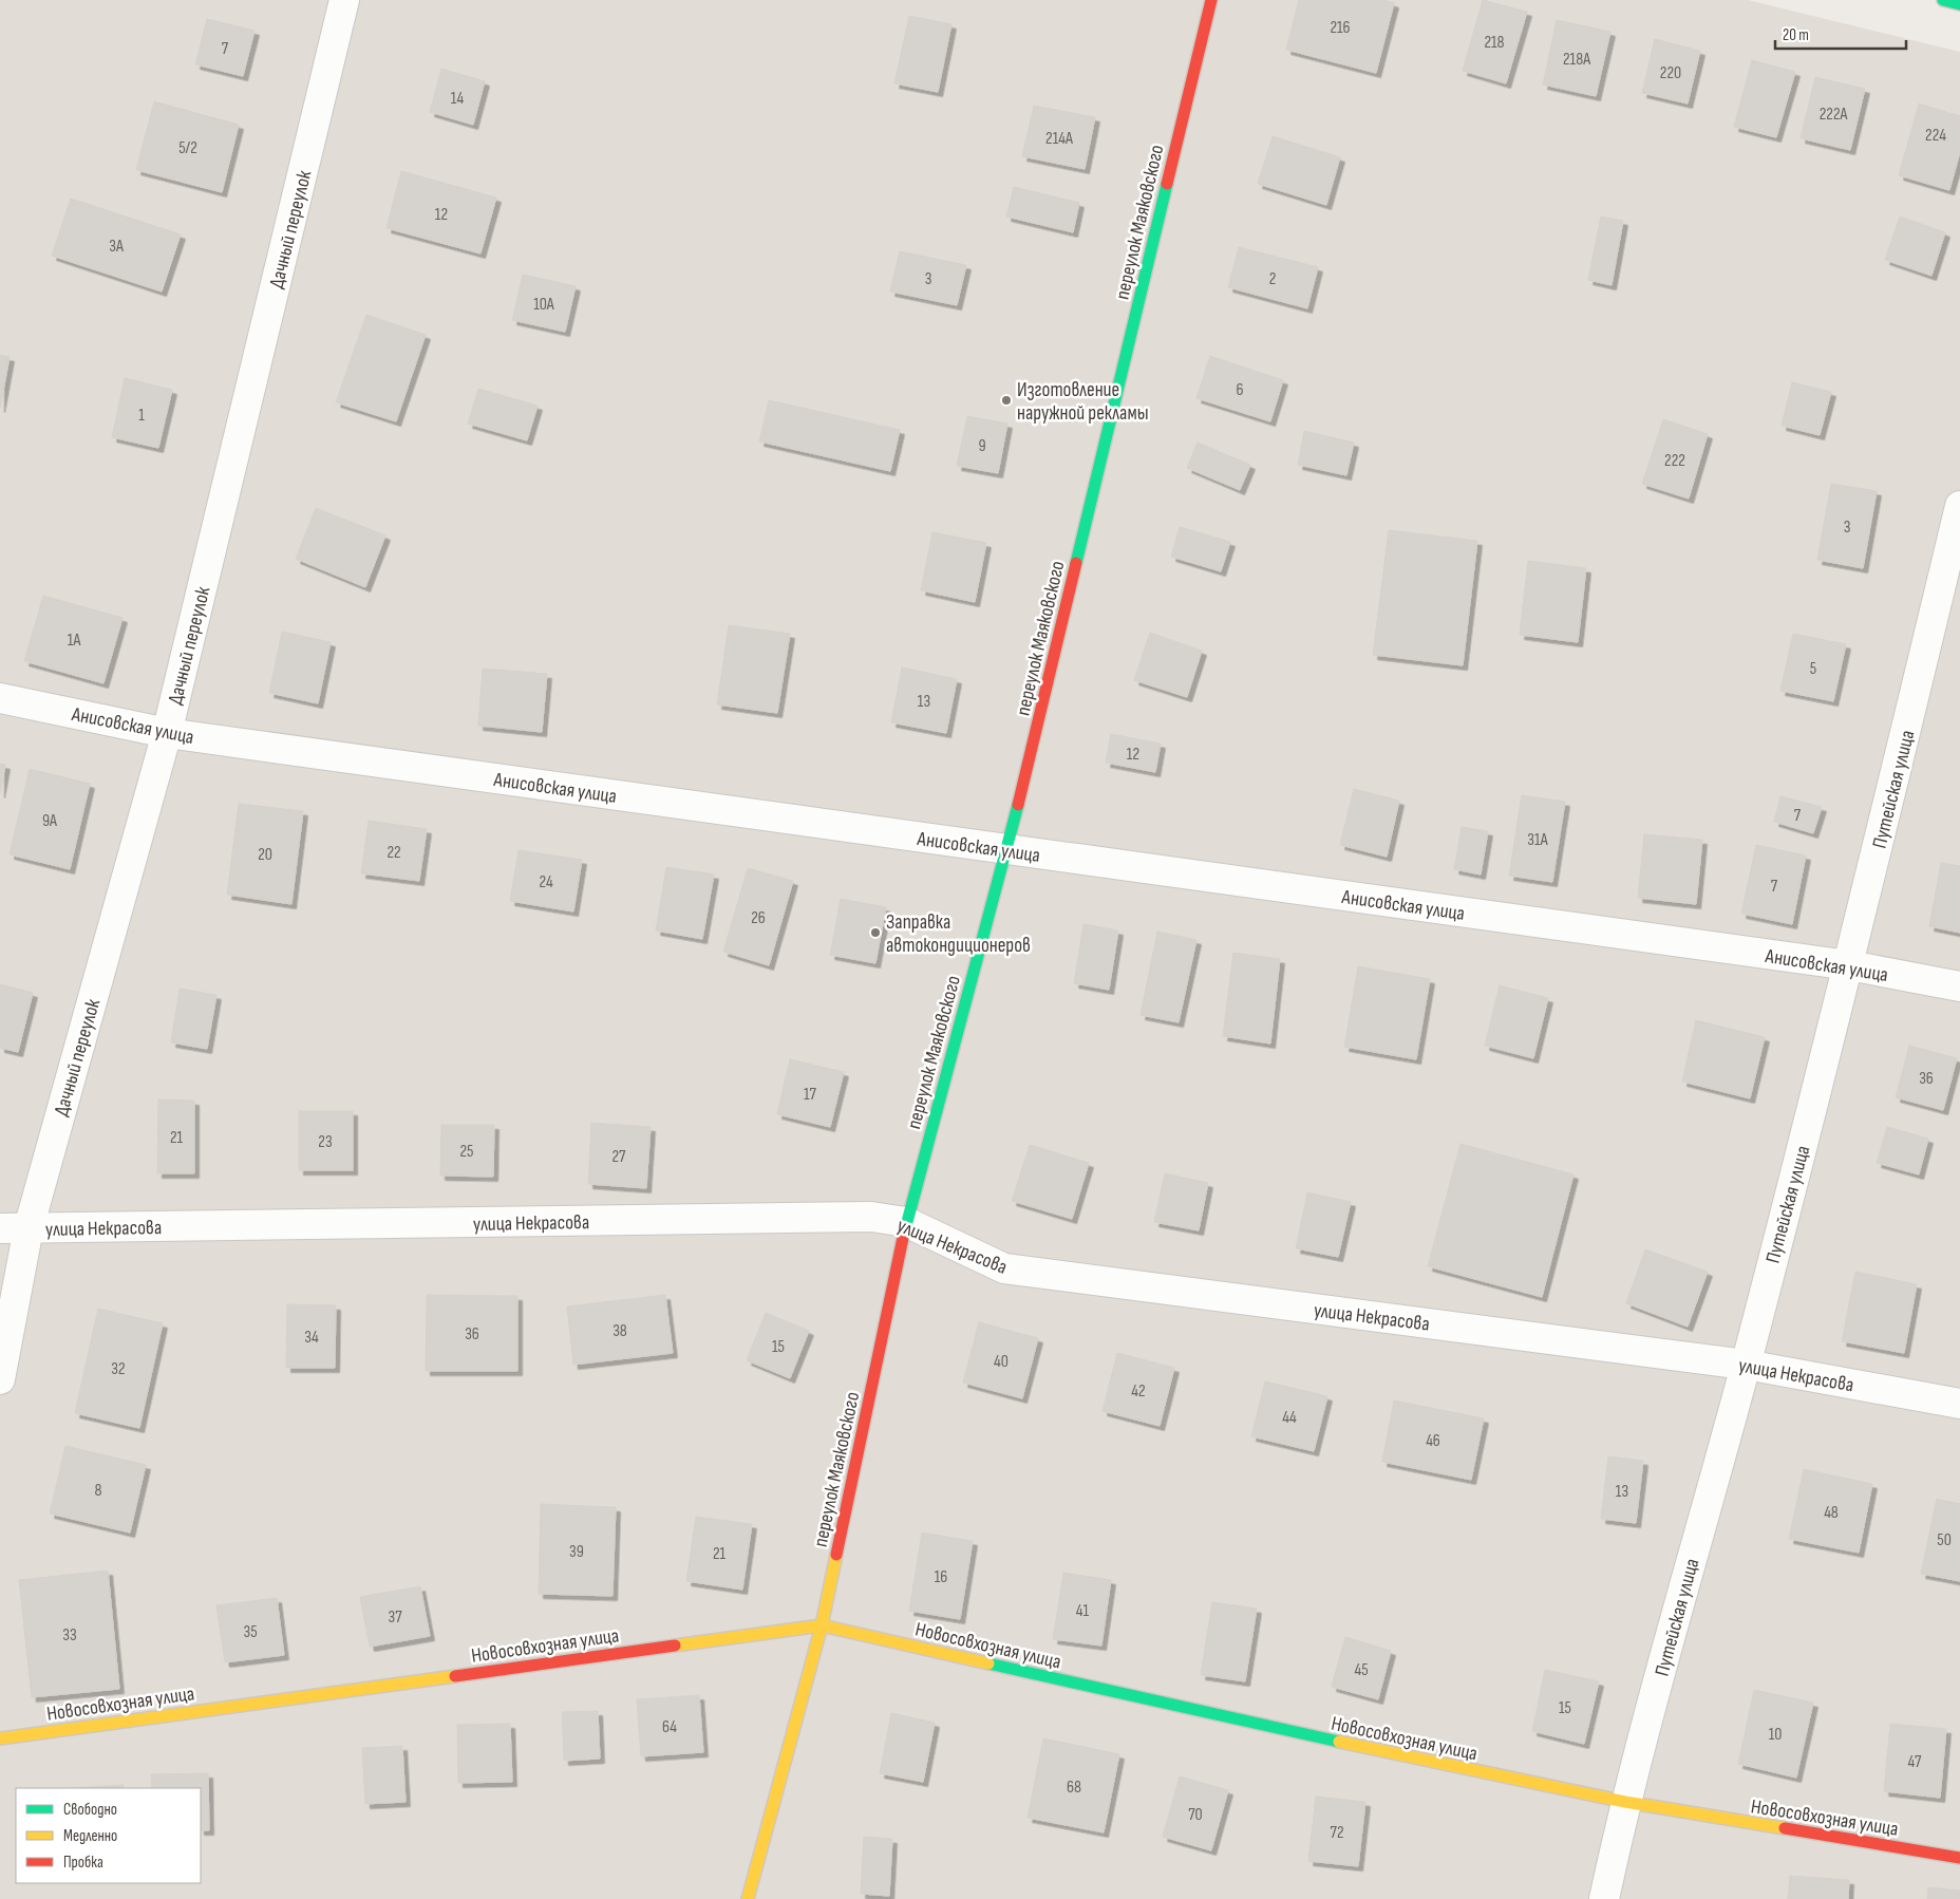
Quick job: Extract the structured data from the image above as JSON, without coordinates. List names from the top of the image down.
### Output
{
  "streets": {
    "street": [
      "переулок Маяковского",
      "Дачный переулок",
      "Анисовская улица",
      "Путейская улица",
      "улица Некрасова",
      "Новосовхозная улица"
    ]
  },
  "crossings": [
    ["переулок Маяковского", "Анисовская улица"],
    ["переулок Маяковского", "улица Некрасова"],
    ["переулок Маяковского", "Новосовхозная улица"],
    ["Дачный переулок", "Анисовская улица"],
    ["Дачный переулок", "улица Некрасова"],
    ["Анисовская улица", "Путейская улица"],
    ["Путейская улица", "улица Некрасова"],
    ["Путейская улица", "Новосовхозная улица"]
  ],
  "places": ["Изготовление наружной рекламы", "Заправка автокондиционеров"],
  "house_numbers": [
    "216",
    "218",
    "7",
    "218А",
    "220",
    "14",
    "222А",
    "224",
    "214А",
    "5/2",
    "12",
    "3А",
    "3",
    "2",
    "10А",
    "6",
    "1",
    "9",
    "222",
    "3",
    "1А",
    "5",
    "13",
    "12",
    "7",
    "9А",
    "31А",
    "22",
    "20",
    "24",
    "7",
    "26",
    "36",
    "17",
    "21",
    "23",
    "25",
    "27",
    "38",
    "36",
    "34",
    "15",
    "40",
    "32",
    "42",
    "44",
    "46",
    "8",
    "13",
    "48",
    "50",
    "39",
    "21",
    "16",
    "41",
    "37",
    "35",
    "33",
    "45",
    "15",
    "64",
    "10",
    "47",
    "68",
    "70",
    "72"
  ],
  "legend": ["Свободно", "Медленно", "Пробка"],
  "scale_bar": "20 m"
}
